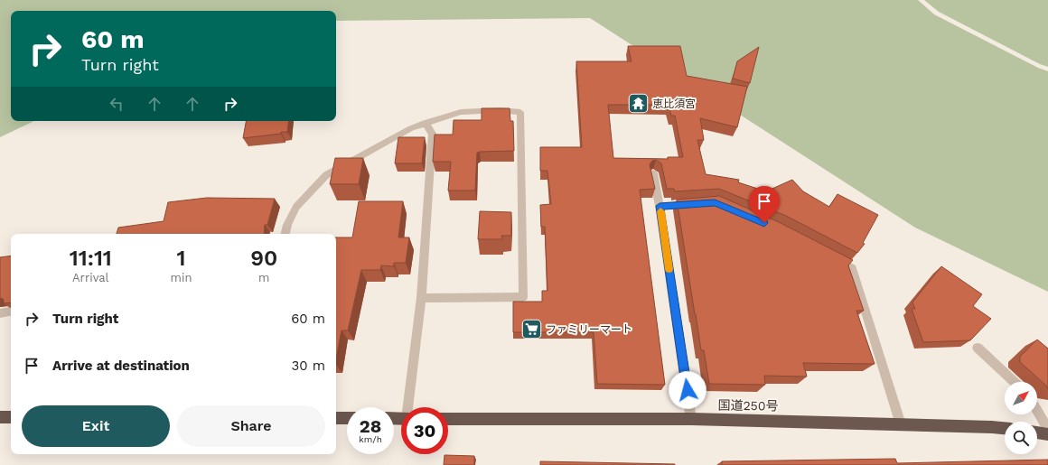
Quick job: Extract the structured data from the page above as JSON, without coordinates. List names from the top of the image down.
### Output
{
  "streets": {
    "highway": ["国道250号"]
  },
  "places": {
    "temple": ["恵比須宮"],
    "supermarket": ["ファミリーマート"]
  },
  "north": "top right",
  "page": {
    "turn": ["60 m", "Turn right"],
    "eta": [
      "11:11",
      "Arrival",
      "1",
      "min",
      "90",
      "m"
    ],
    "list": [
      {
        "name": "Turn right",
        "value": "60 m"
      },
      {
        "name": "Arrive at destination",
        "value": "30 m"
      }
    ],
    "buttons": ["Exit", "Share"],
    "speed": "28 km/h",
    "limit": "30"
  }
}
